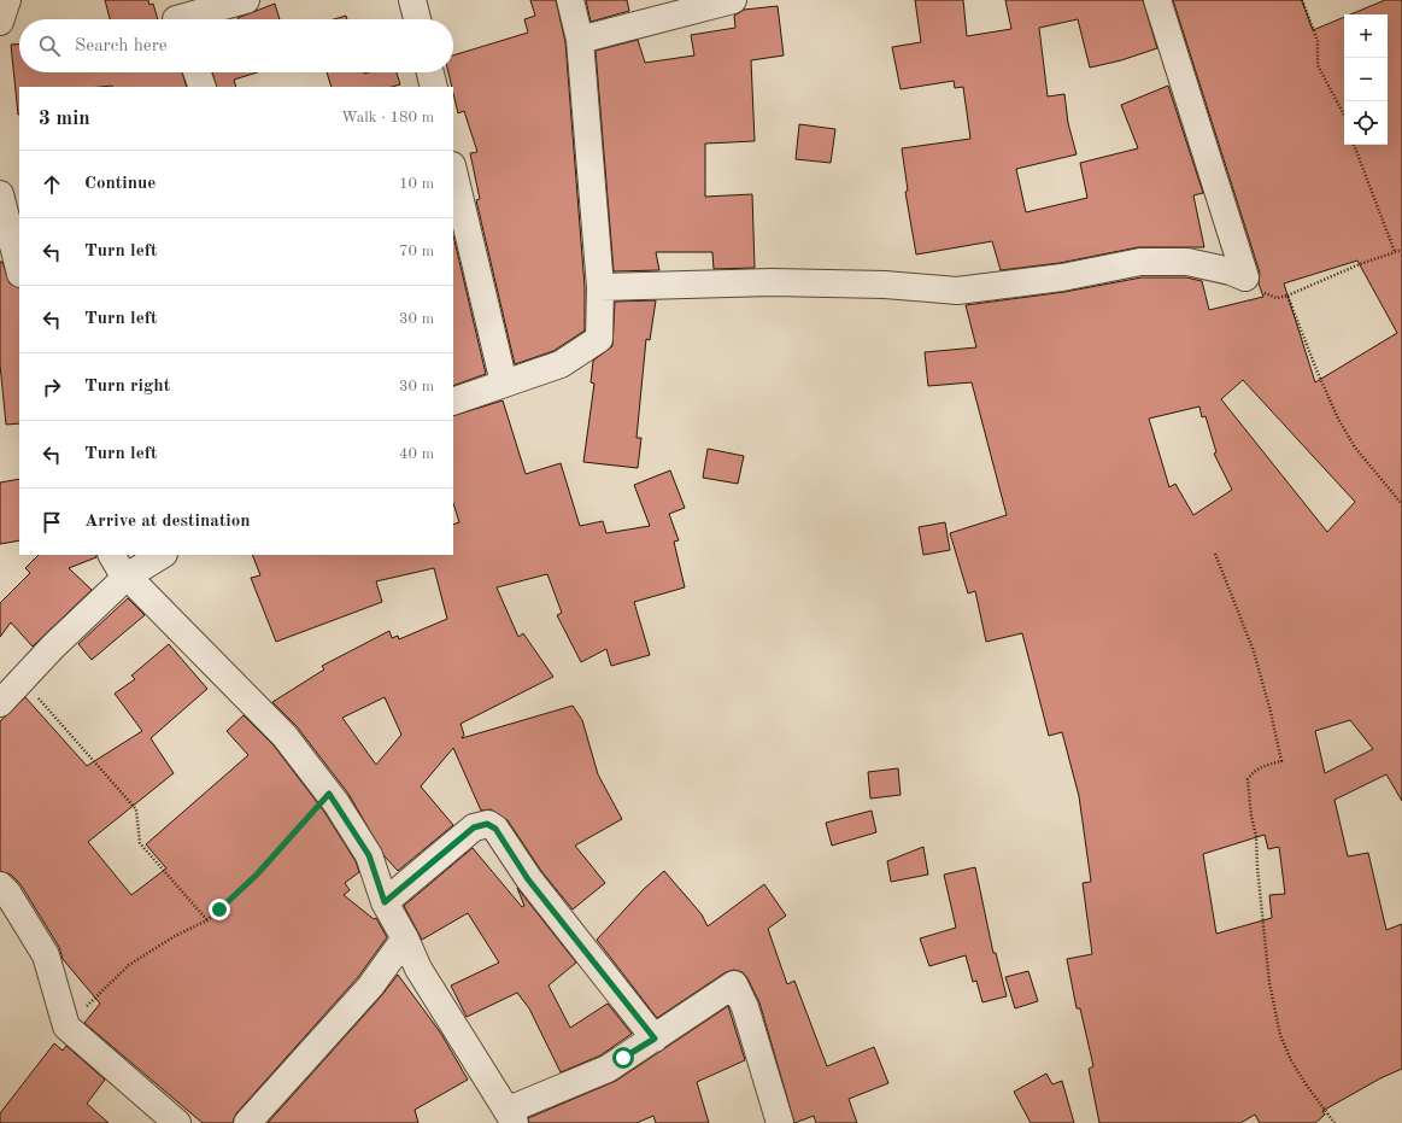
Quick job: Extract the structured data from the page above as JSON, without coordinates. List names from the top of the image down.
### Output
{
  "page": {
    "map_buttons": ["+", "−"],
    "search": "Search here",
    "heading": ["3 min", "Walk · 180 m"],
    "list": [
      ["Continue", "10 m"],
      ["Turn left", "70 m"],
      ["Turn left", "30 m"],
      ["Turn right", "30 m"],
      ["Turn left", "40 m"],
      "Arrive at destination"
    ]
  }
}
